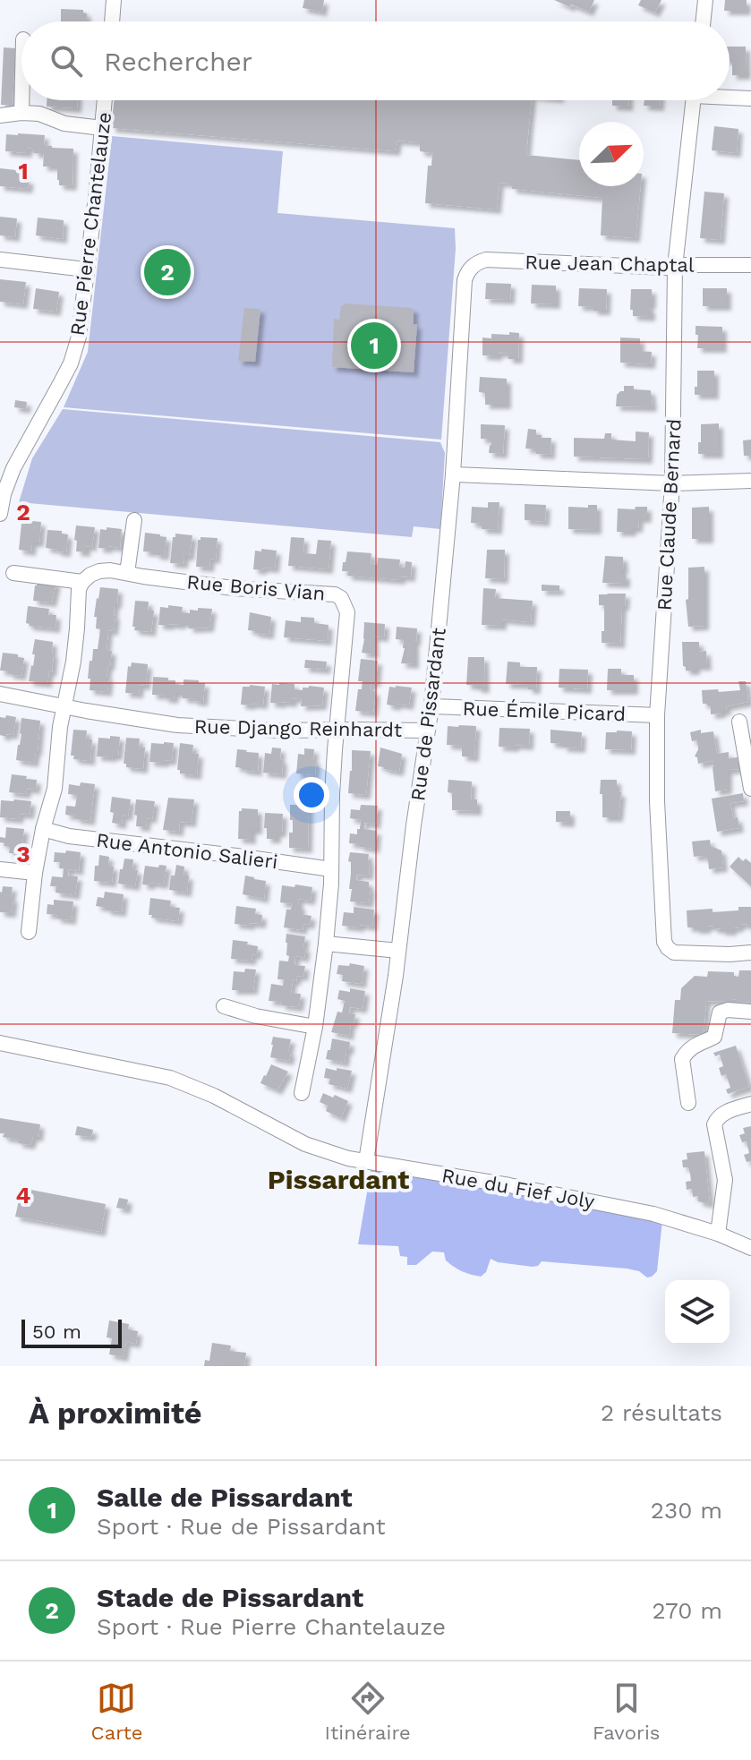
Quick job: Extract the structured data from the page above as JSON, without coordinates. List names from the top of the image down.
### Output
{
  "streets": {
    "street": [
      "Rue Pierre Chantelauze",
      "Rue Jean Chaptal",
      "Rue Claude Bernard",
      "Rue Boris Vian",
      "Rue Émile Picard",
      "Rue de Pissardant",
      "Rue Django Reinhardt",
      "Rue Antonio Salieri",
      "Rue du Fief Joly"
    ]
  },
  "crossings": [
    ["Rue Jean Chaptal", "Rue Claude Bernard"],
    ["Rue Jean Chaptal", "Rue de Pissardant"],
    ["Rue Claude Bernard", "Rue Émile Picard"],
    ["Rue Boris Vian", "Rue Django Reinhardt"],
    ["Rue Émile Picard", "Rue de Pissardant"],
    ["Rue de Pissardant", "Rue Django Reinhardt"],
    ["Rue de Pissardant", "Rue du Fief Joly"]
  ],
  "districts": ["Pissardant"],
  "scale_bar": "50 m",
  "north": "top right",
  "page": {
    "search": "Rechercher",
    "pins": ["2", "1"],
    "scale": "50 m",
    "heading": ["À proximité", "2 résultats"],
    "list": [
      {
        "mark": "1",
        "name": "Salle de Pissardant",
        "note": "Sport · Rue de Pissardant",
        "value": "230 m"
      },
      {
        "mark": "2",
        "name": "Stade de Pissardant",
        "note": "Sport · Rue Pierre Chantelauze",
        "value": "270 m"
      }
    ],
    "nav": ["Carte", "Itinéraire", "Favoris"]
  },
  "grid": {
    "rows": [
      "1",
      "2",
      "3",
      "4"
    ]
  }
}
